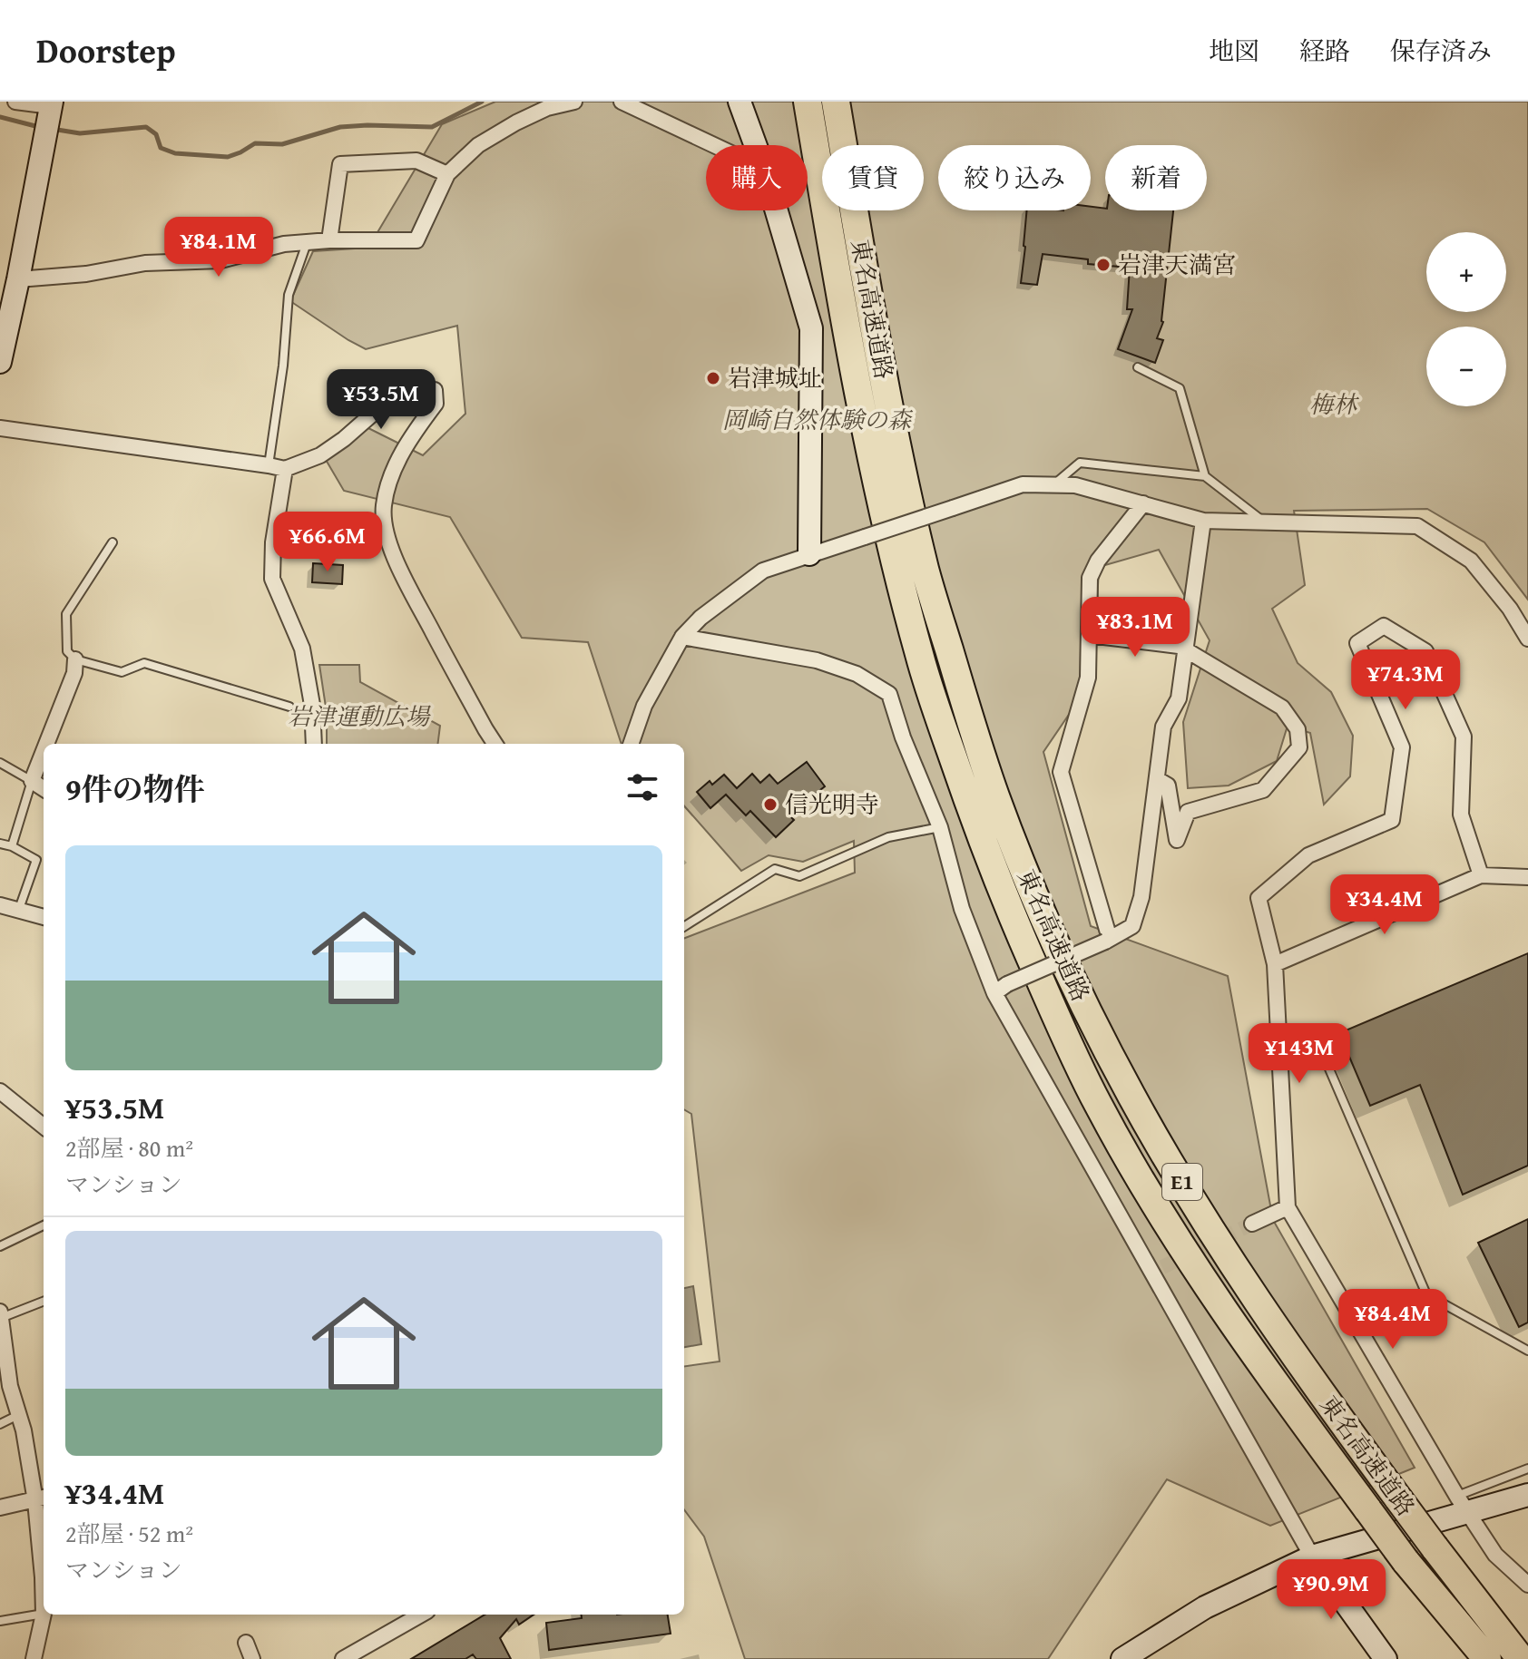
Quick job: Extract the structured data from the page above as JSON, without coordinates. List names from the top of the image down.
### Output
{
  "streets": {
    "highway": ["東名高速道路", "E1"]
  },
  "parks": ["梅林", "岡崎自然体験の森", "岩津運動広場"],
  "places": ["岩津天満宮", "岩津城址", "信光明寺"],
  "page": {
    "header": "Doorstep",
    "nav": ["地図", "経路", "保存済み"],
    "chip": [
      "購入",
      "賃貸",
      "絞り込み",
      "新着"
    ],
    "price": [
      "¥84.1M",
      "¥53.5M",
      "¥66.6M",
      "¥83.1M",
      "¥74.3M",
      "¥34.4M",
      "¥143M",
      "¥84.4M",
      "¥90.9M"
    ],
    "map_buttons": ["+", "−"],
    "heading": "9件の物件",
    "list": [
      {
        "name": "¥53.5M",
        "note": "2部屋 · 80 m² · マンション"
      },
      {
        "name": "¥34.4M",
        "note": "2部屋 · 52 m² · マンション"
      }
    ]
  }
}
